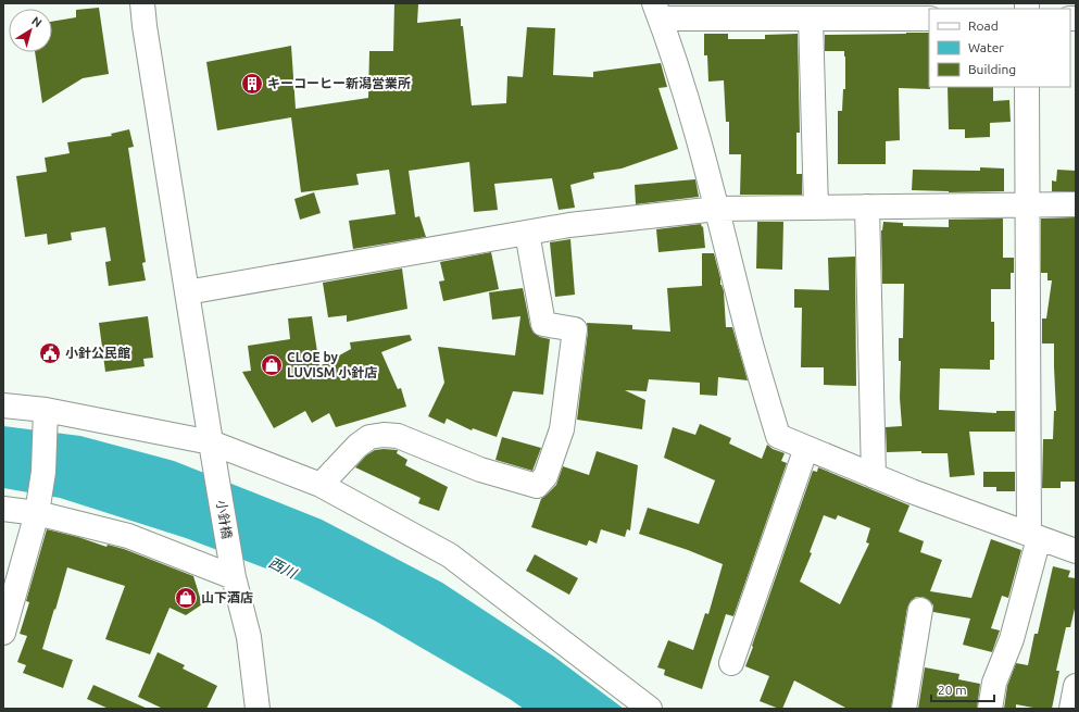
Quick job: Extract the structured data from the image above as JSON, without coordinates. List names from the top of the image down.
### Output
{
  "streets": {
    "street": ["小針橋"]
  },
  "water": ["西川"],
  "places": {
    "building": ["キーコーヒー新潟営業所"],
    "public building": ["小針公民館"],
    "shop": ["CLOE by LUVISM 小針店", "山下酒店"]
  },
  "legend": ["Road", "Water", "Building"],
  "scale_bar": "20 m",
  "north": "top right"
}
